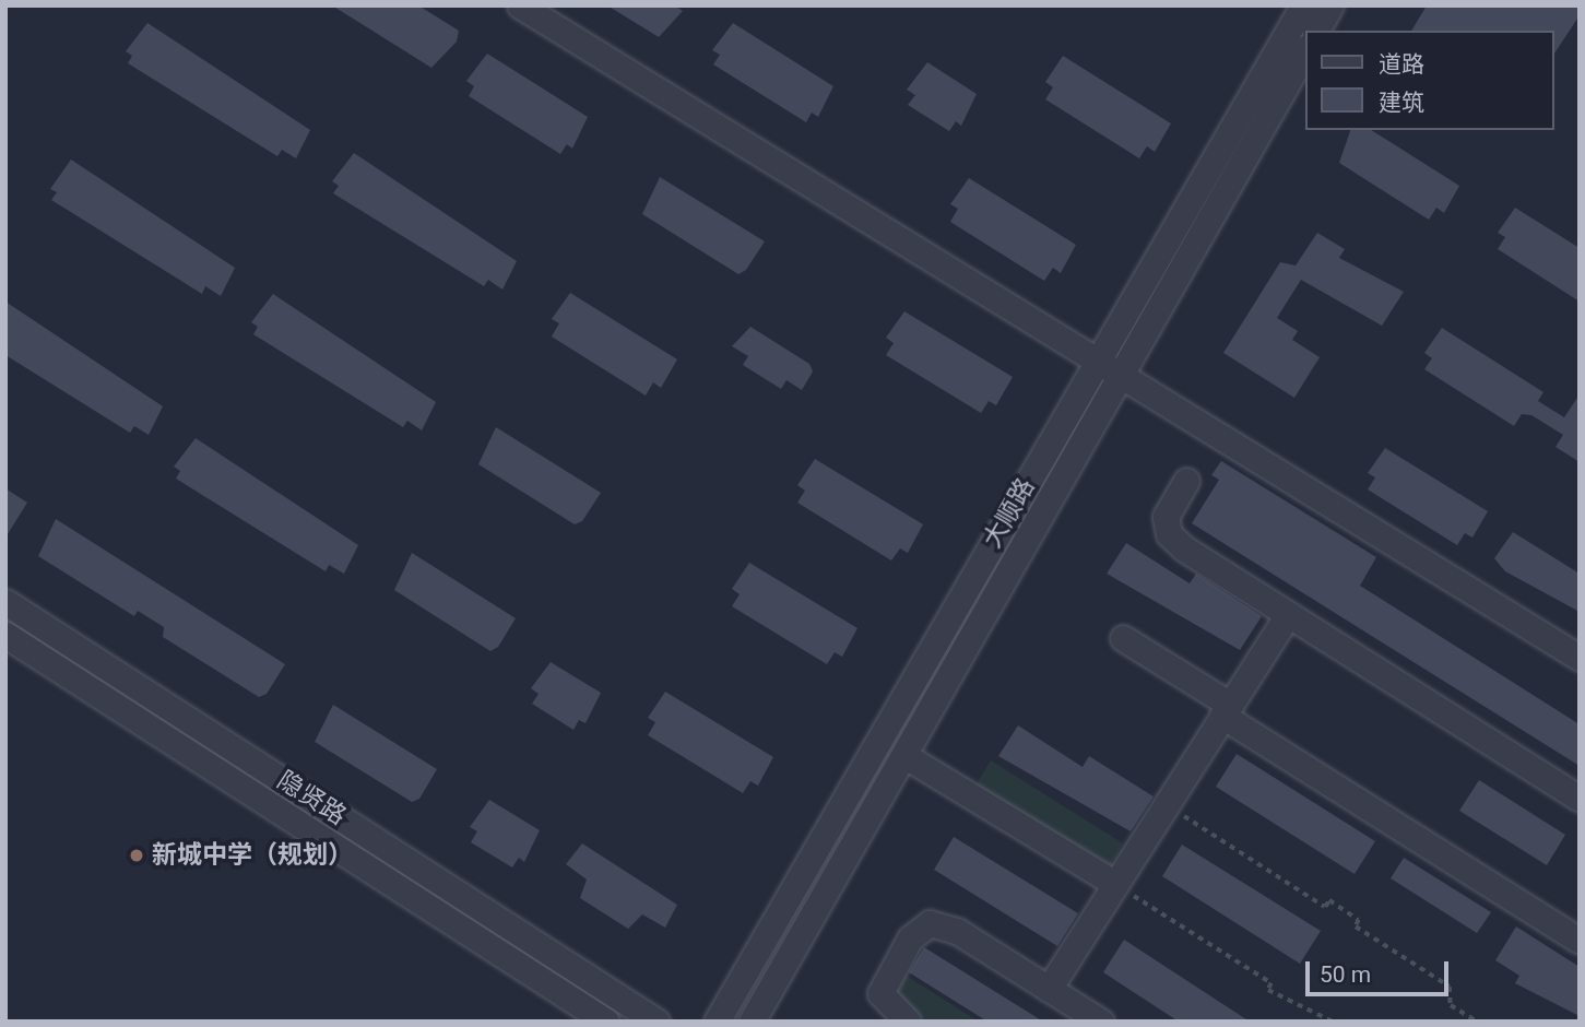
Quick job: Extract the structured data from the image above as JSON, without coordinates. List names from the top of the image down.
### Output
{
  "streets": {
    "street": ["大顺路", "隐贤路"]
  },
  "places": ["新城中学（规划）"],
  "legend": ["道路", "建筑"],
  "scale_bar": "50 m"
}
